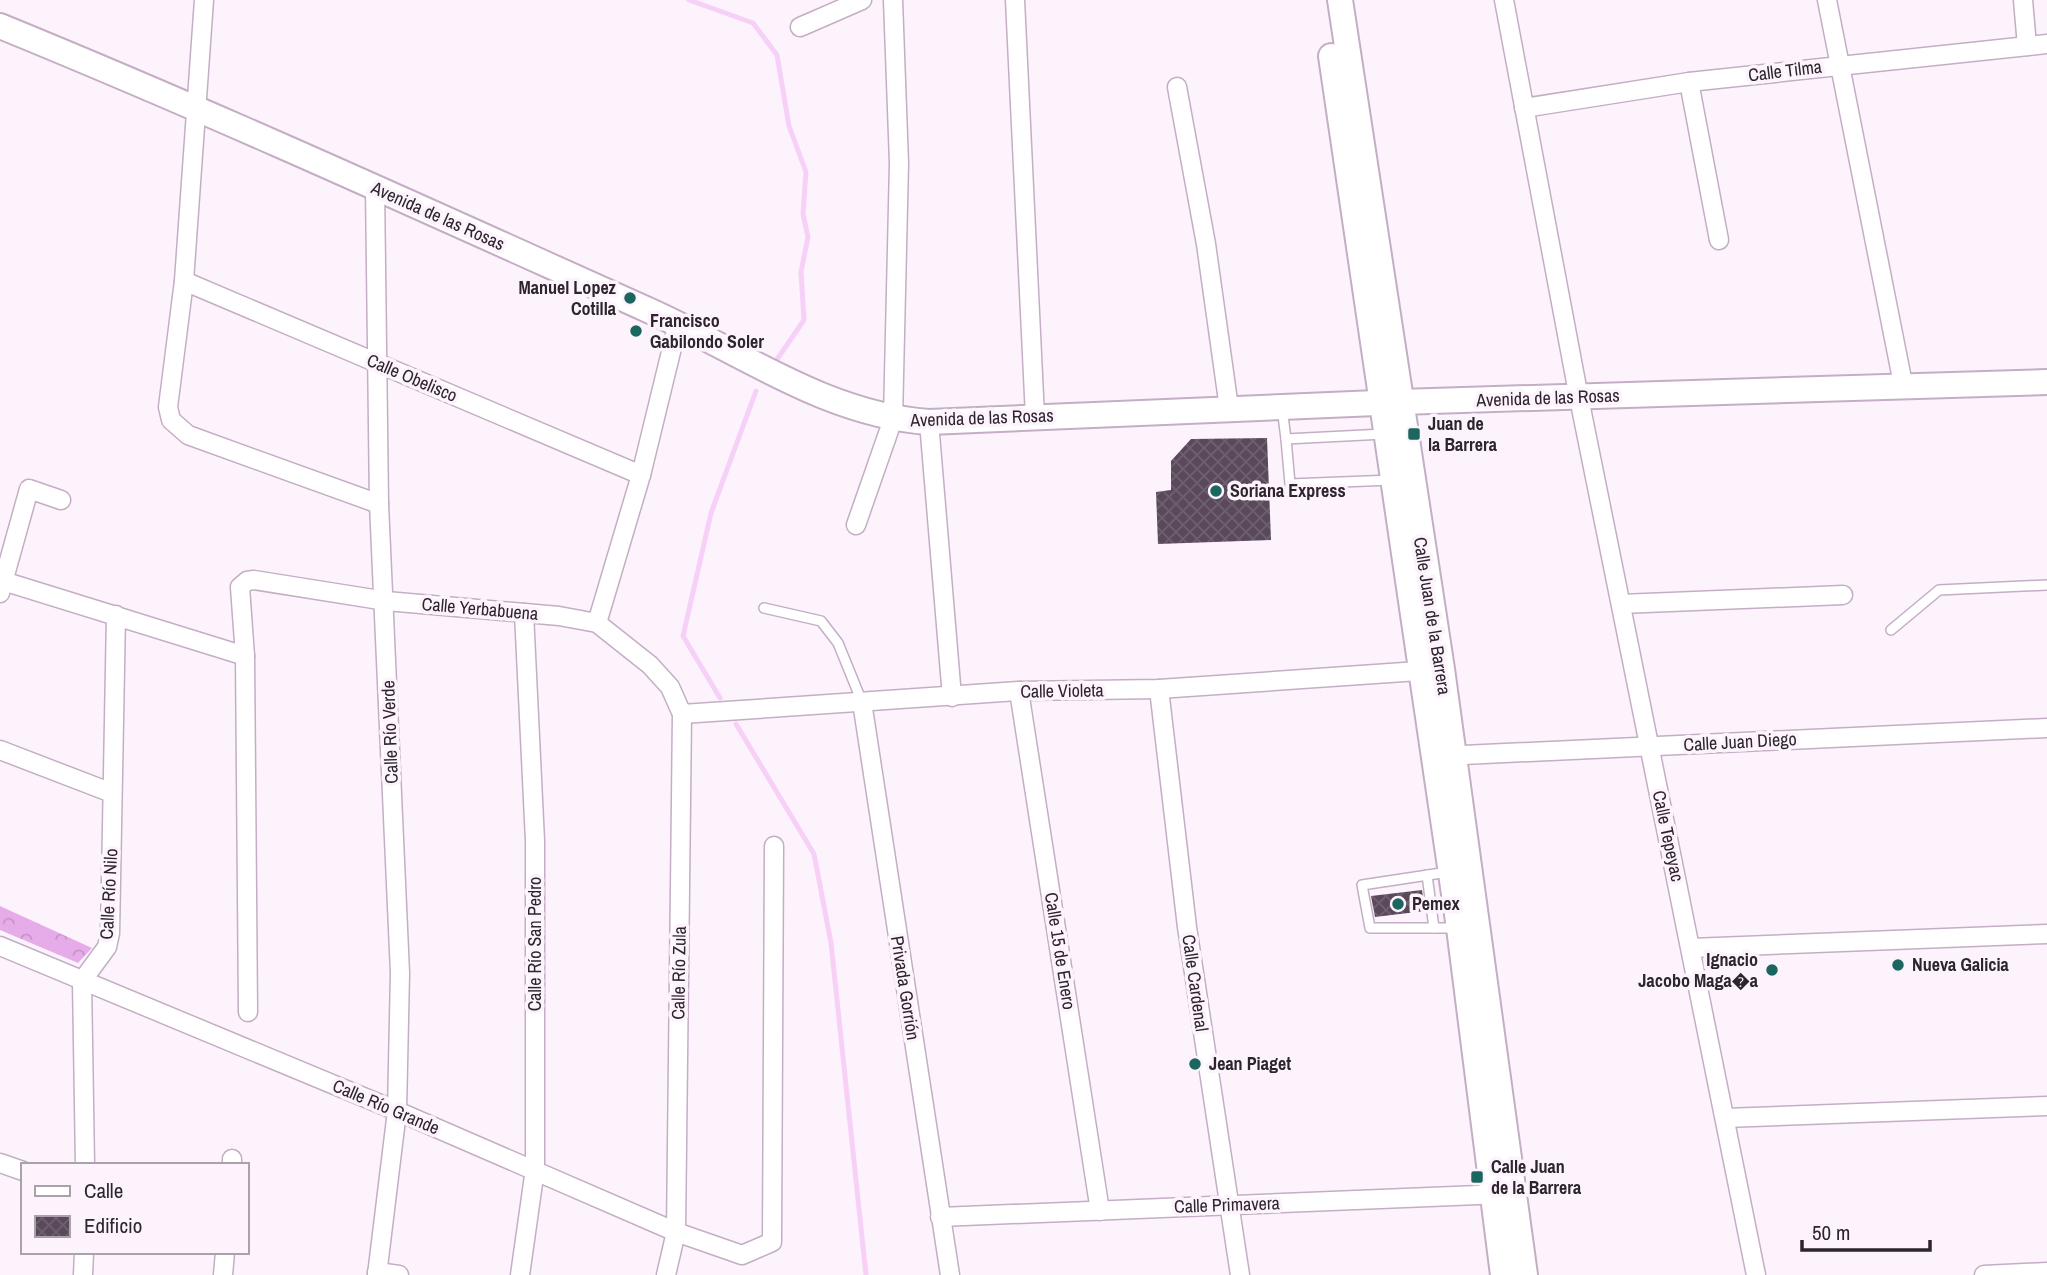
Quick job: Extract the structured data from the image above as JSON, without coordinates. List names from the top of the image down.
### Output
{
  "streets": {
    "street": [
      "Calle Tilma",
      "Avenida de las Rosas",
      "Calle Obelisco",
      "Calle Yerbabuena",
      "Calle Juan de la Barrera",
      "Calle Violeta",
      "Calle Río Verde",
      "Calle Juan Diego",
      "Calle Tepeyac",
      "Calle Río Nilo",
      "Calle Río San Pedro",
      "Calle 15 de Enero",
      "Calle Río Zula",
      "Calle Cardenal",
      "Privada Gorrión",
      "Calle Río Grande",
      "Calle Primavera"
    ]
  },
  "crossings": [
    ["Calle Tilma", "Calle Tepeyac"],
    ["Avenida de las Rosas", "Calle Juan de la Barrera"],
    ["Avenida de las Rosas", "Calle Río Verde"],
    ["Avenida de las Rosas", "Calle Tepeyac"],
    ["Calle Obelisco", "Calle Río Verde"],
    ["Calle Yerbabuena", "Calle Río Verde"],
    ["Calle Yerbabuena", "Calle Río San Pedro"],
    ["Calle Juan de la Barrera", "Calle Violeta"],
    ["Calle Juan de la Barrera", "Calle Juan Diego"],
    ["Calle Juan de la Barrera", "Calle Primavera"],
    ["Calle Violeta", "Calle 15 de Enero"],
    ["Calle Violeta", "Calle Río Zula"],
    ["Calle Violeta", "Calle Cardenal"],
    ["Calle Violeta", "Privada Gorrión"],
    ["Calle Río Verde", "Calle Río Grande"],
    ["Calle Juan Diego", "Calle Tepeyac"],
    ["Calle Río Nilo", "Calle Río Grande"],
    ["Calle Río San Pedro", "Calle Río Grande"],
    ["Calle 15 de Enero", "Calle Primavera"],
    ["Calle Río Zula", "Calle Río Grande"],
    ["Calle Cardenal", "Calle Primavera"],
    ["Privada Gorrión", "Calle Primavera"]
  ],
  "places": {
    "other": [
      "Manuel Lopez Cotilla",
      "Francisco Gabilondo Soler",
      "Soriana Express",
      "Pemex",
      "Nueva Galicia",
      "Ignacio Jacobo Maga�a",
      "Jean Piaget"
    ],
    "transit": ["Juan de la Barrera", "Calle Juan de la Barrera"]
  },
  "legend": ["Calle", "Edificio"],
  "scale_bar": "50 m"
}
